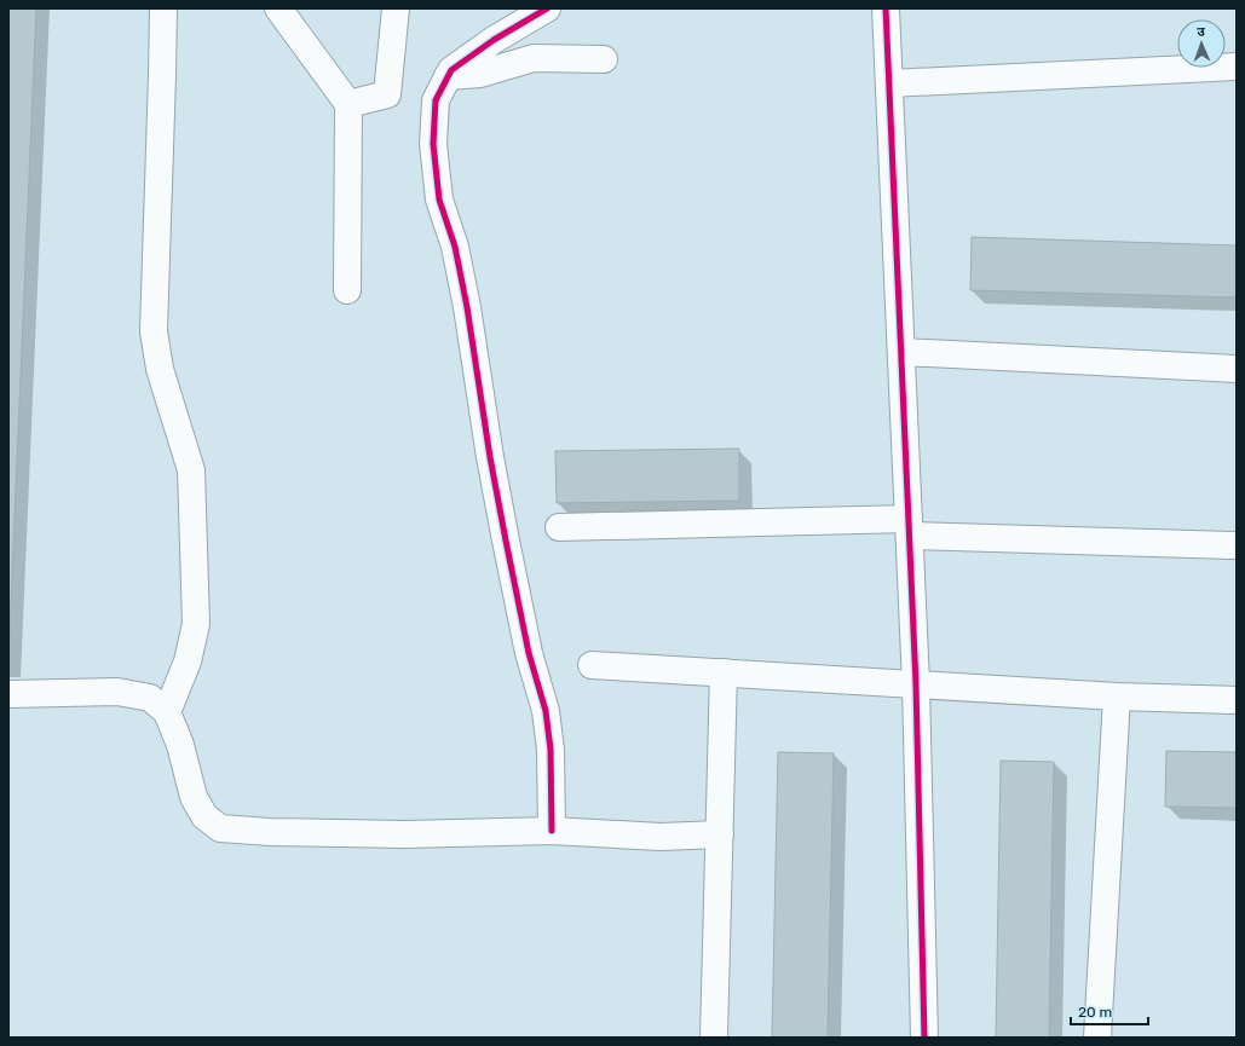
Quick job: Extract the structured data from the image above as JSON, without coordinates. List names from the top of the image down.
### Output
{
  "scale_bar": "20 m",
  "north": "top"
}
